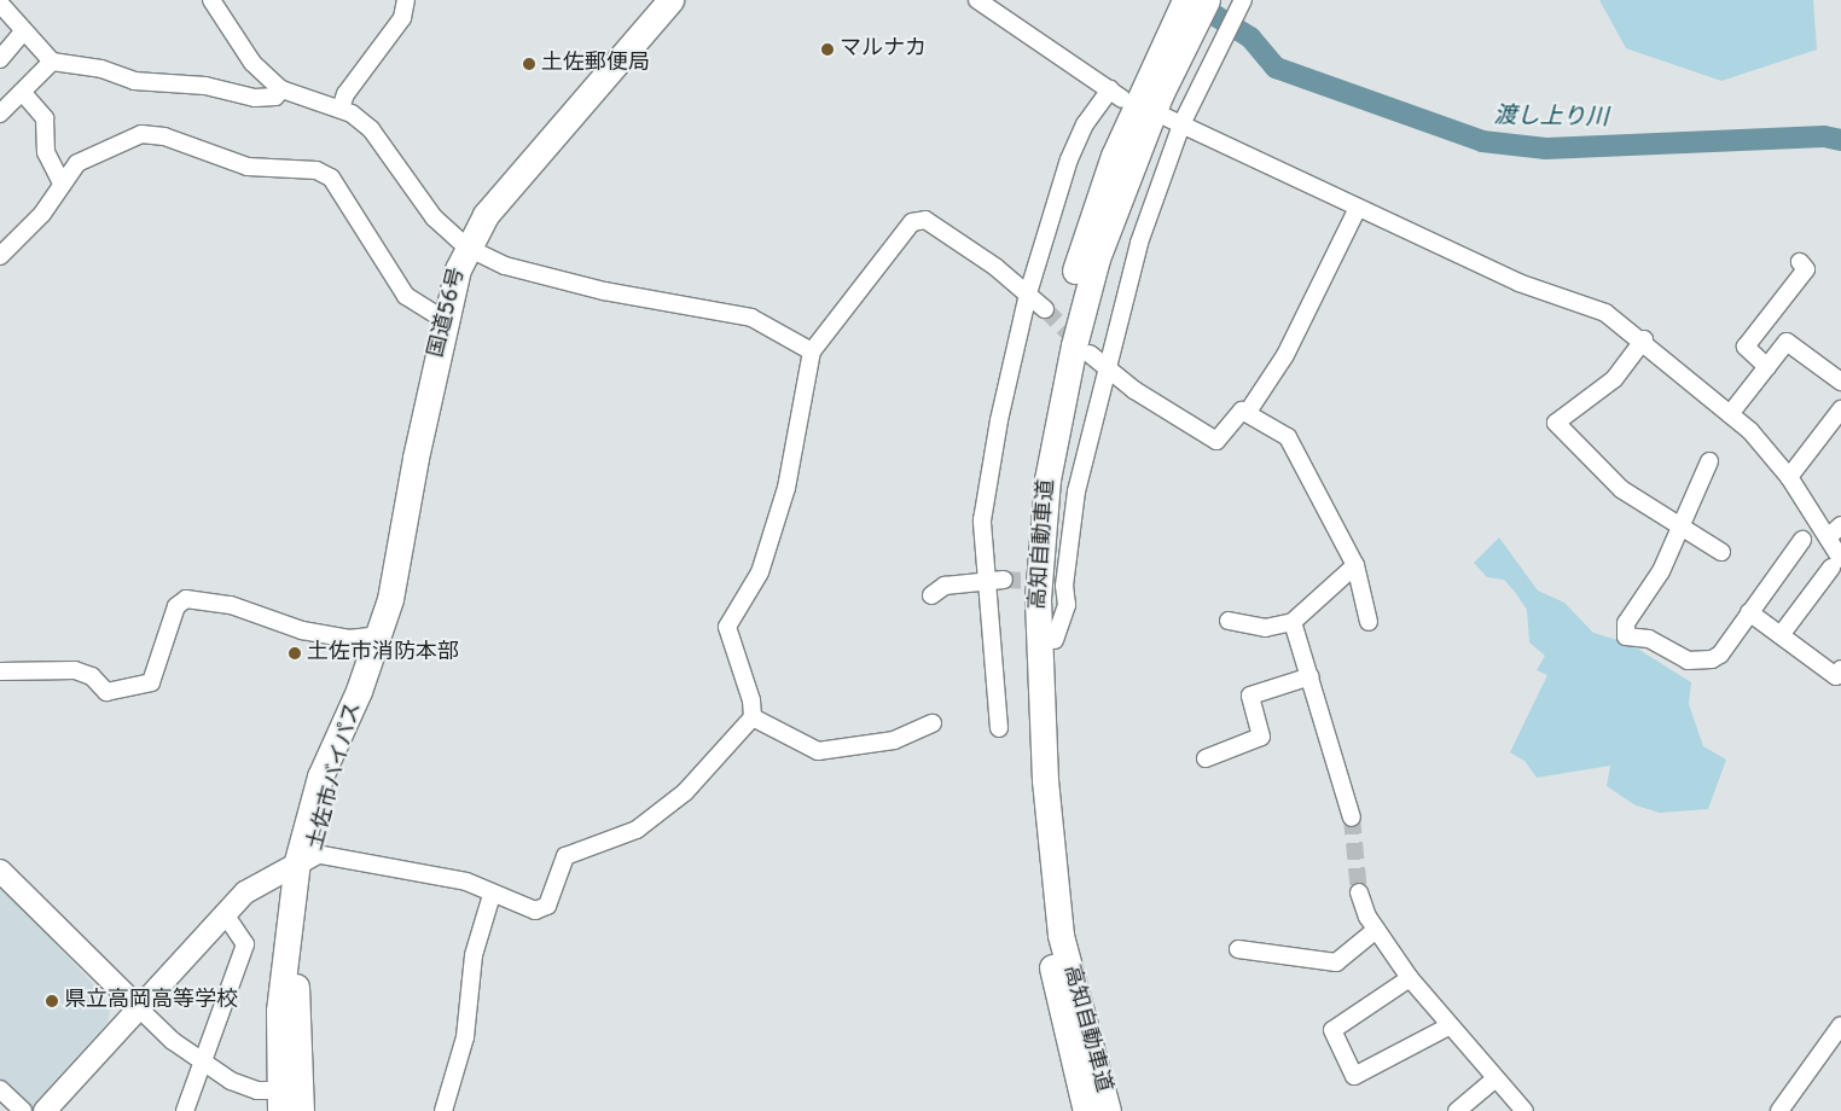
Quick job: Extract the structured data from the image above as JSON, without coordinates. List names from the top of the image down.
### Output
{
  "streets": {
    "highway": ["国道56号", "高知自動車道", "土佐市バイパス"]
  },
  "crossings": [
    ["国道56号", "土佐市バイパス"]
  ],
  "water": ["渡し上り川"],
  "places": [
    "マルナカ",
    "土佐郵便局",
    "土佐市消防本部",
    "県立高岡高等学校"
  ]
}
